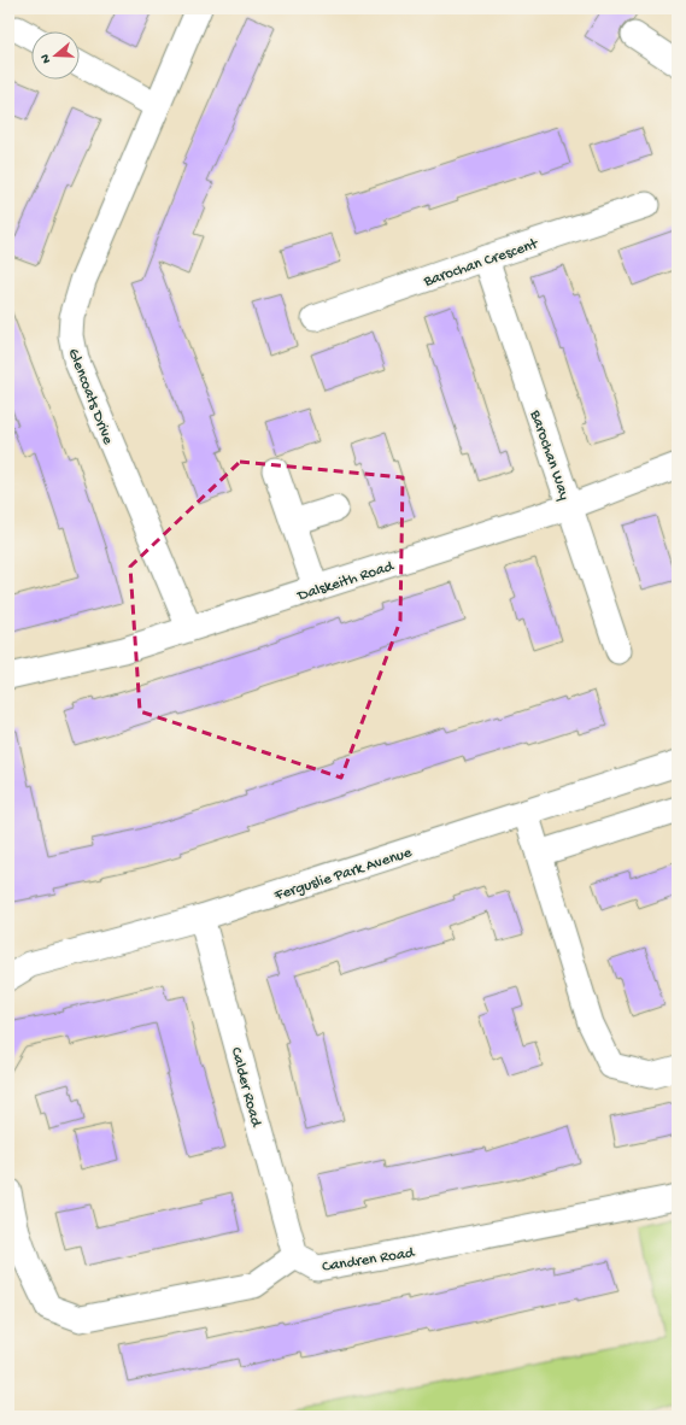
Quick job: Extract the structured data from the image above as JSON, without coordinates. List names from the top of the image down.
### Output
{
  "streets": {
    "street": [
      "Barochan Crescent",
      "Glencoats Drive",
      "Barochan Way",
      "Dalskeith Road",
      "Ferguslie Park Avenue",
      "Calder Road",
      "Candren Road"
    ]
  },
  "crossings": [
    ["Barochan Crescent", "Barochan Way"],
    ["Glencoats Drive", "Dalskeith Road"],
    ["Barochan Way", "Dalskeith Road"],
    ["Ferguslie Park Avenue", "Calder Road"],
    ["Calder Road", "Candren Road"]
  ],
  "north": "left"
}
